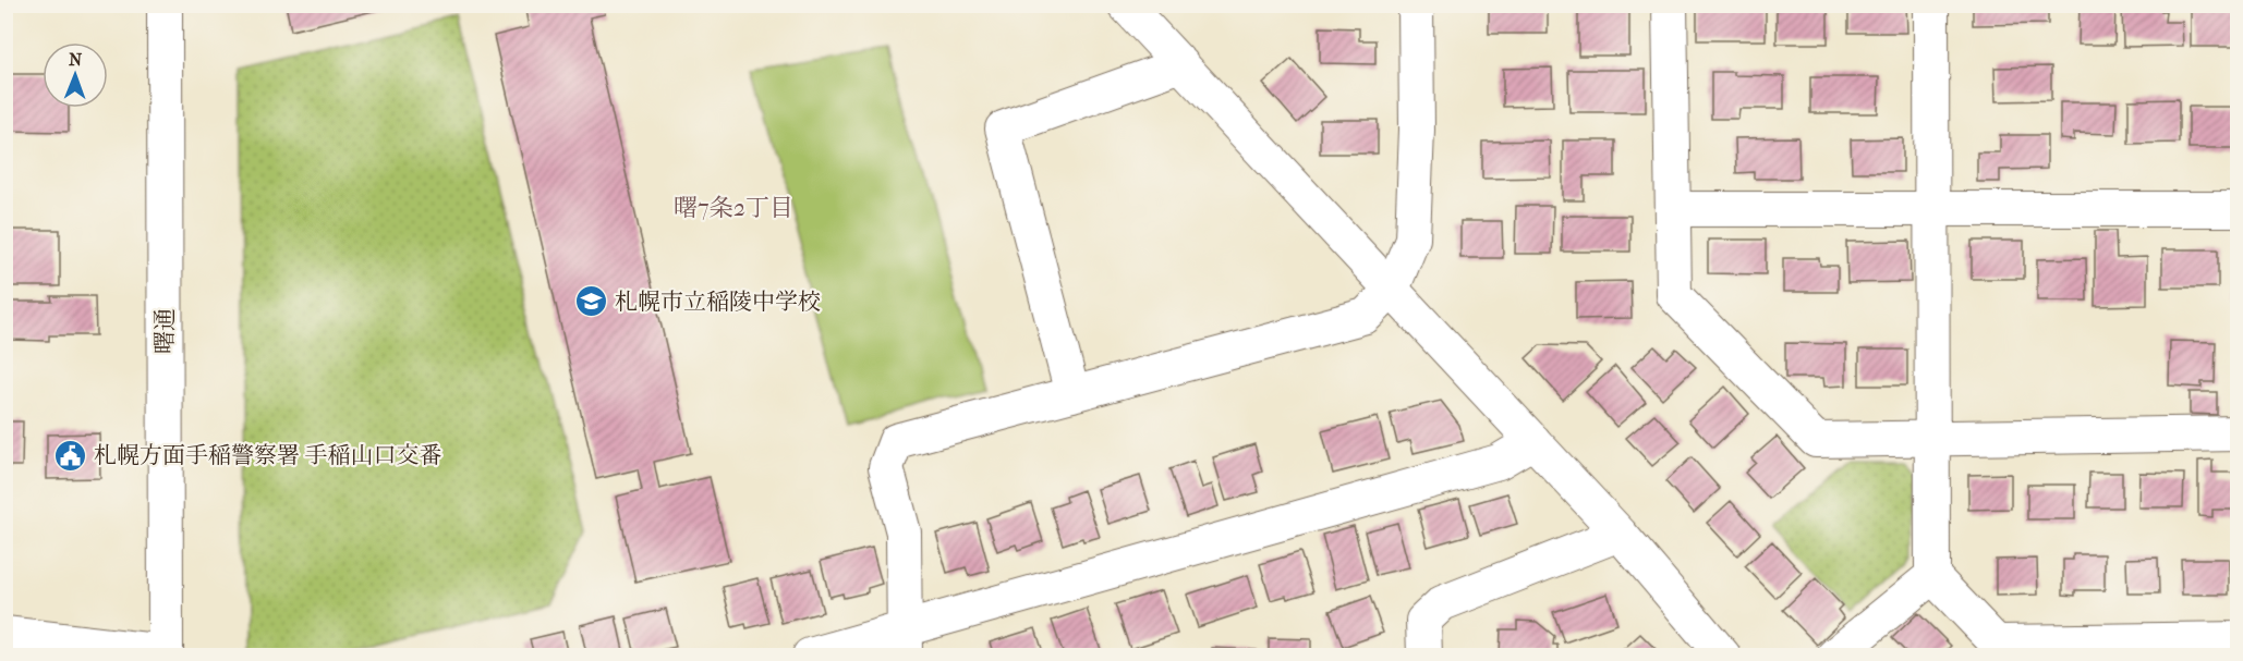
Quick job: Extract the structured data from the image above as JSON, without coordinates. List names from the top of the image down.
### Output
{
  "streets": {
    "street": ["曙通"]
  },
  "districts": ["曙7条2丁目"],
  "places": {
    "school or university": ["札幌市立稲陵中学校"],
    "public building": ["札幌方面手稲警察署 手稲山口交番"]
  },
  "north": "top"
}
